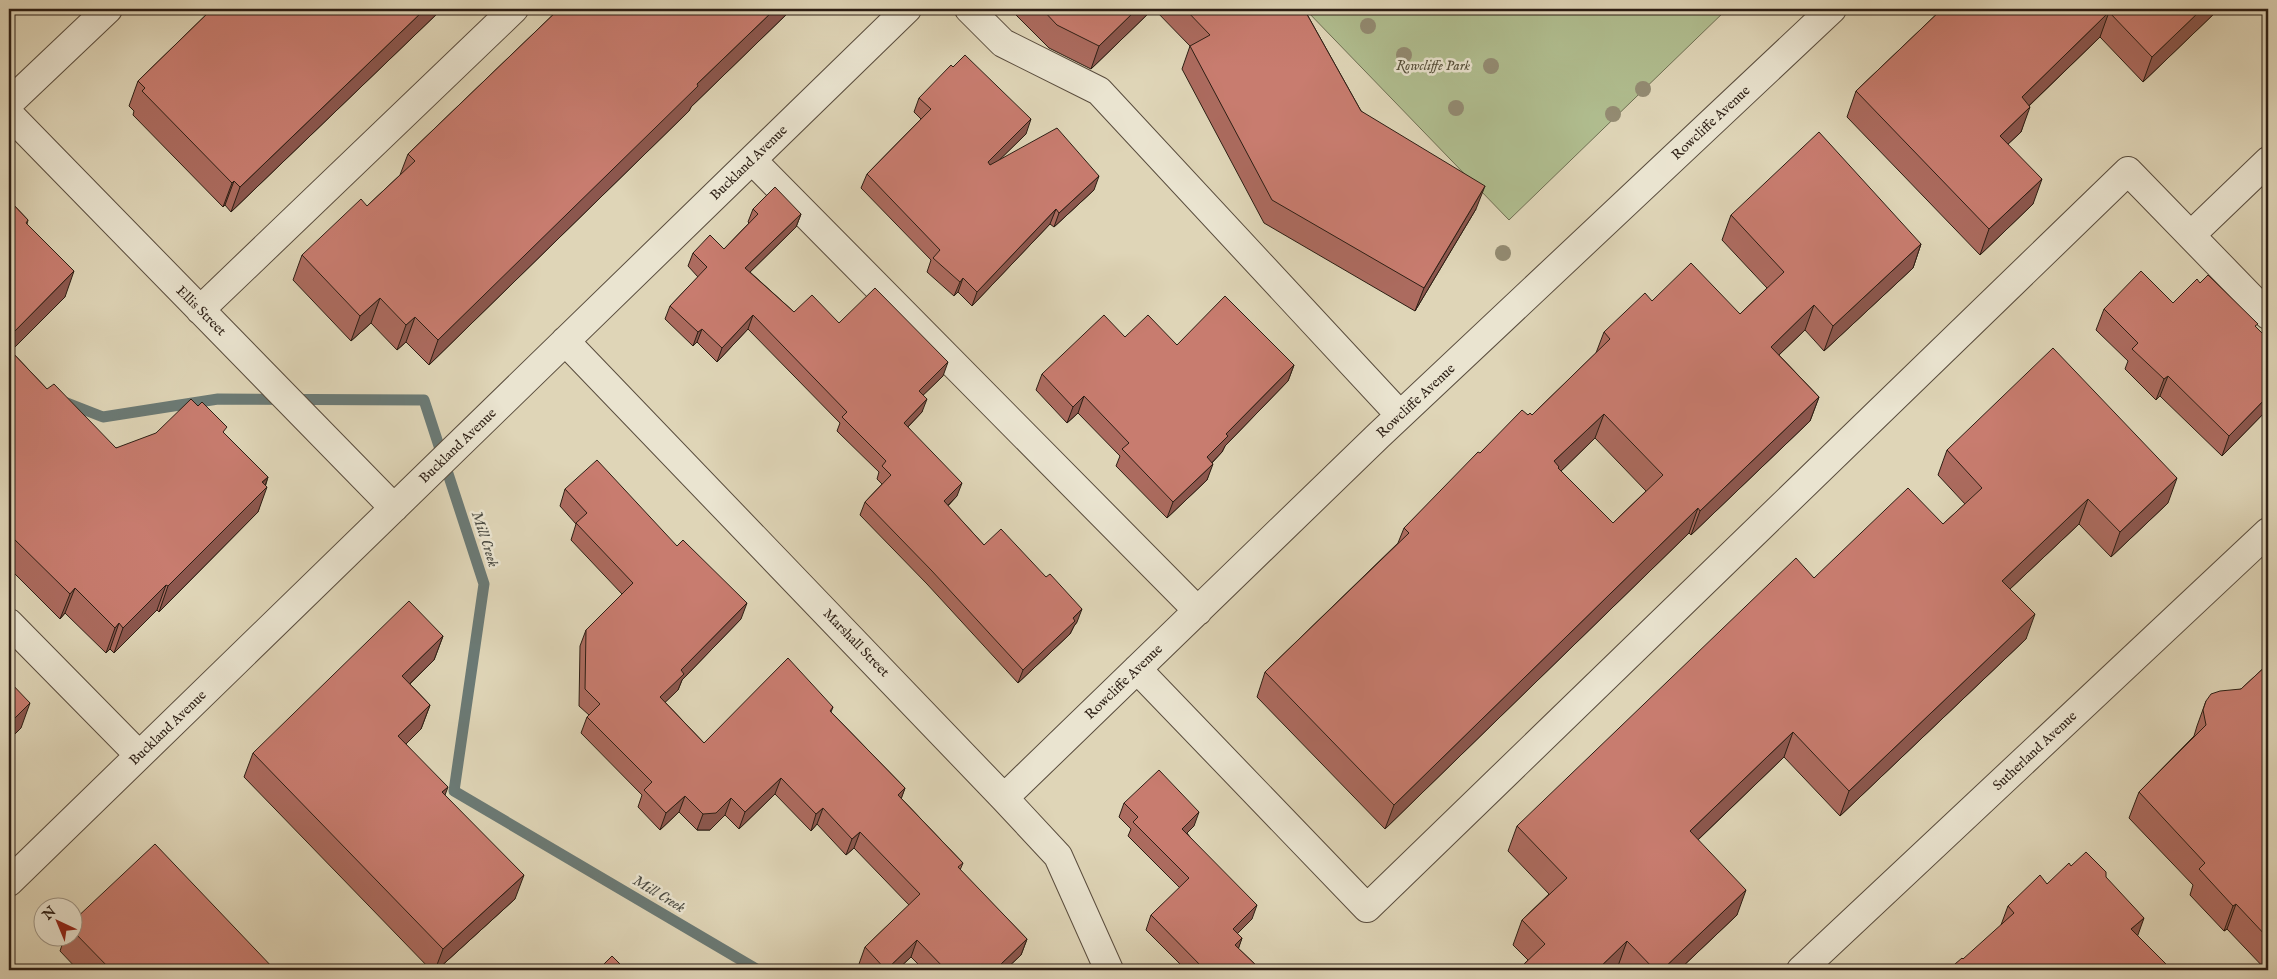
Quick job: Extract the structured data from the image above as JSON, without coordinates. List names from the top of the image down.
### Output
{
  "streets": {
    "street": [
      "Rowcliffe Avenue",
      "Buckland Avenue",
      "Ellis Street",
      "Marshall Street",
      "Sutherland Avenue"
    ]
  },
  "crossings": [
    ["Rowcliffe Avenue", "Marshall Street"],
    ["Buckland Avenue", "Ellis Street"],
    ["Buckland Avenue", "Marshall Street"]
  ],
  "water": ["Mill Creek"],
  "parks": ["Rowcliffe Park"],
  "north": "top left"
}
